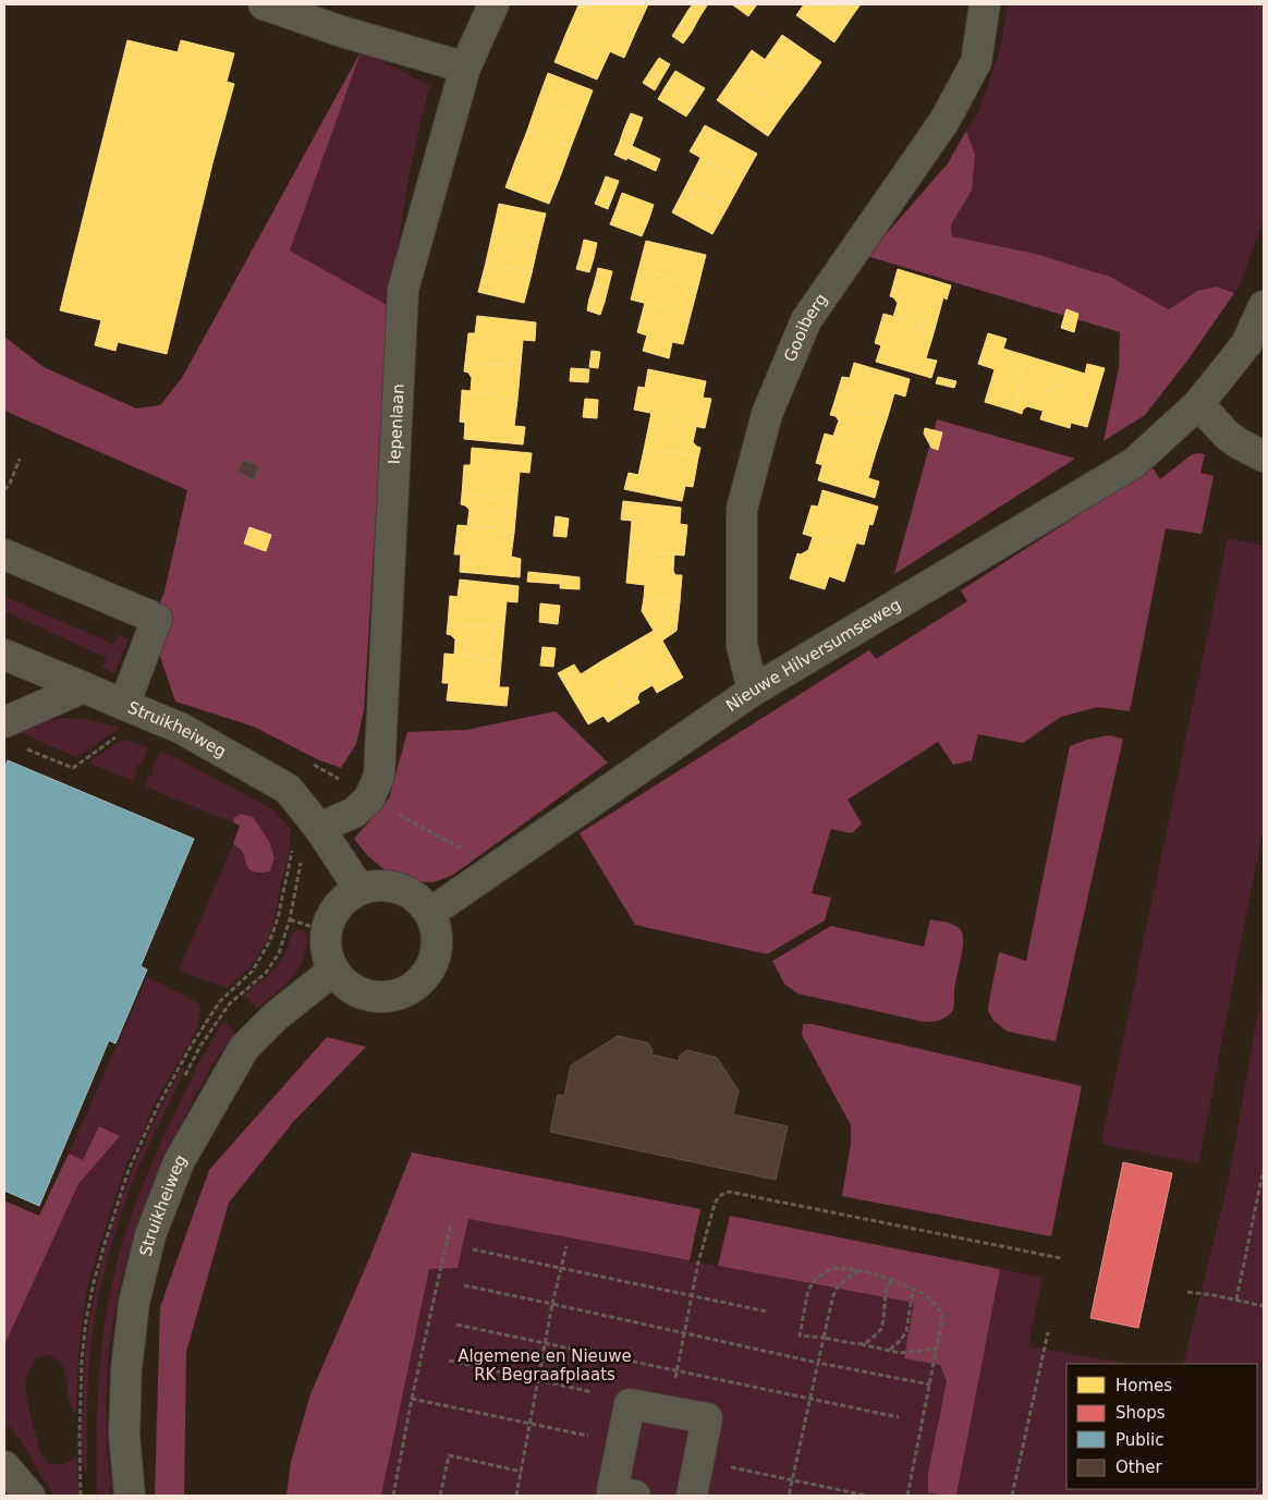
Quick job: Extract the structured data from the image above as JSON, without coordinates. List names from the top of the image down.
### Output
{
  "streets": {
    "street": [
      "Gooiberg",
      "Iepenlaan",
      "Nieuwe Hilversumseweg",
      "Struikheiweg"
    ]
  },
  "crossings": [
    ["Gooiberg", "Nieuwe Hilversumseweg"],
    ["Nieuwe Hilversumseweg", "Struikheiweg"]
  ],
  "parks": ["Algemene en Nieuwe RK Begraafplaats"],
  "legend": [
    "Homes",
    "Shops",
    "Public",
    "Other"
  ]
}
